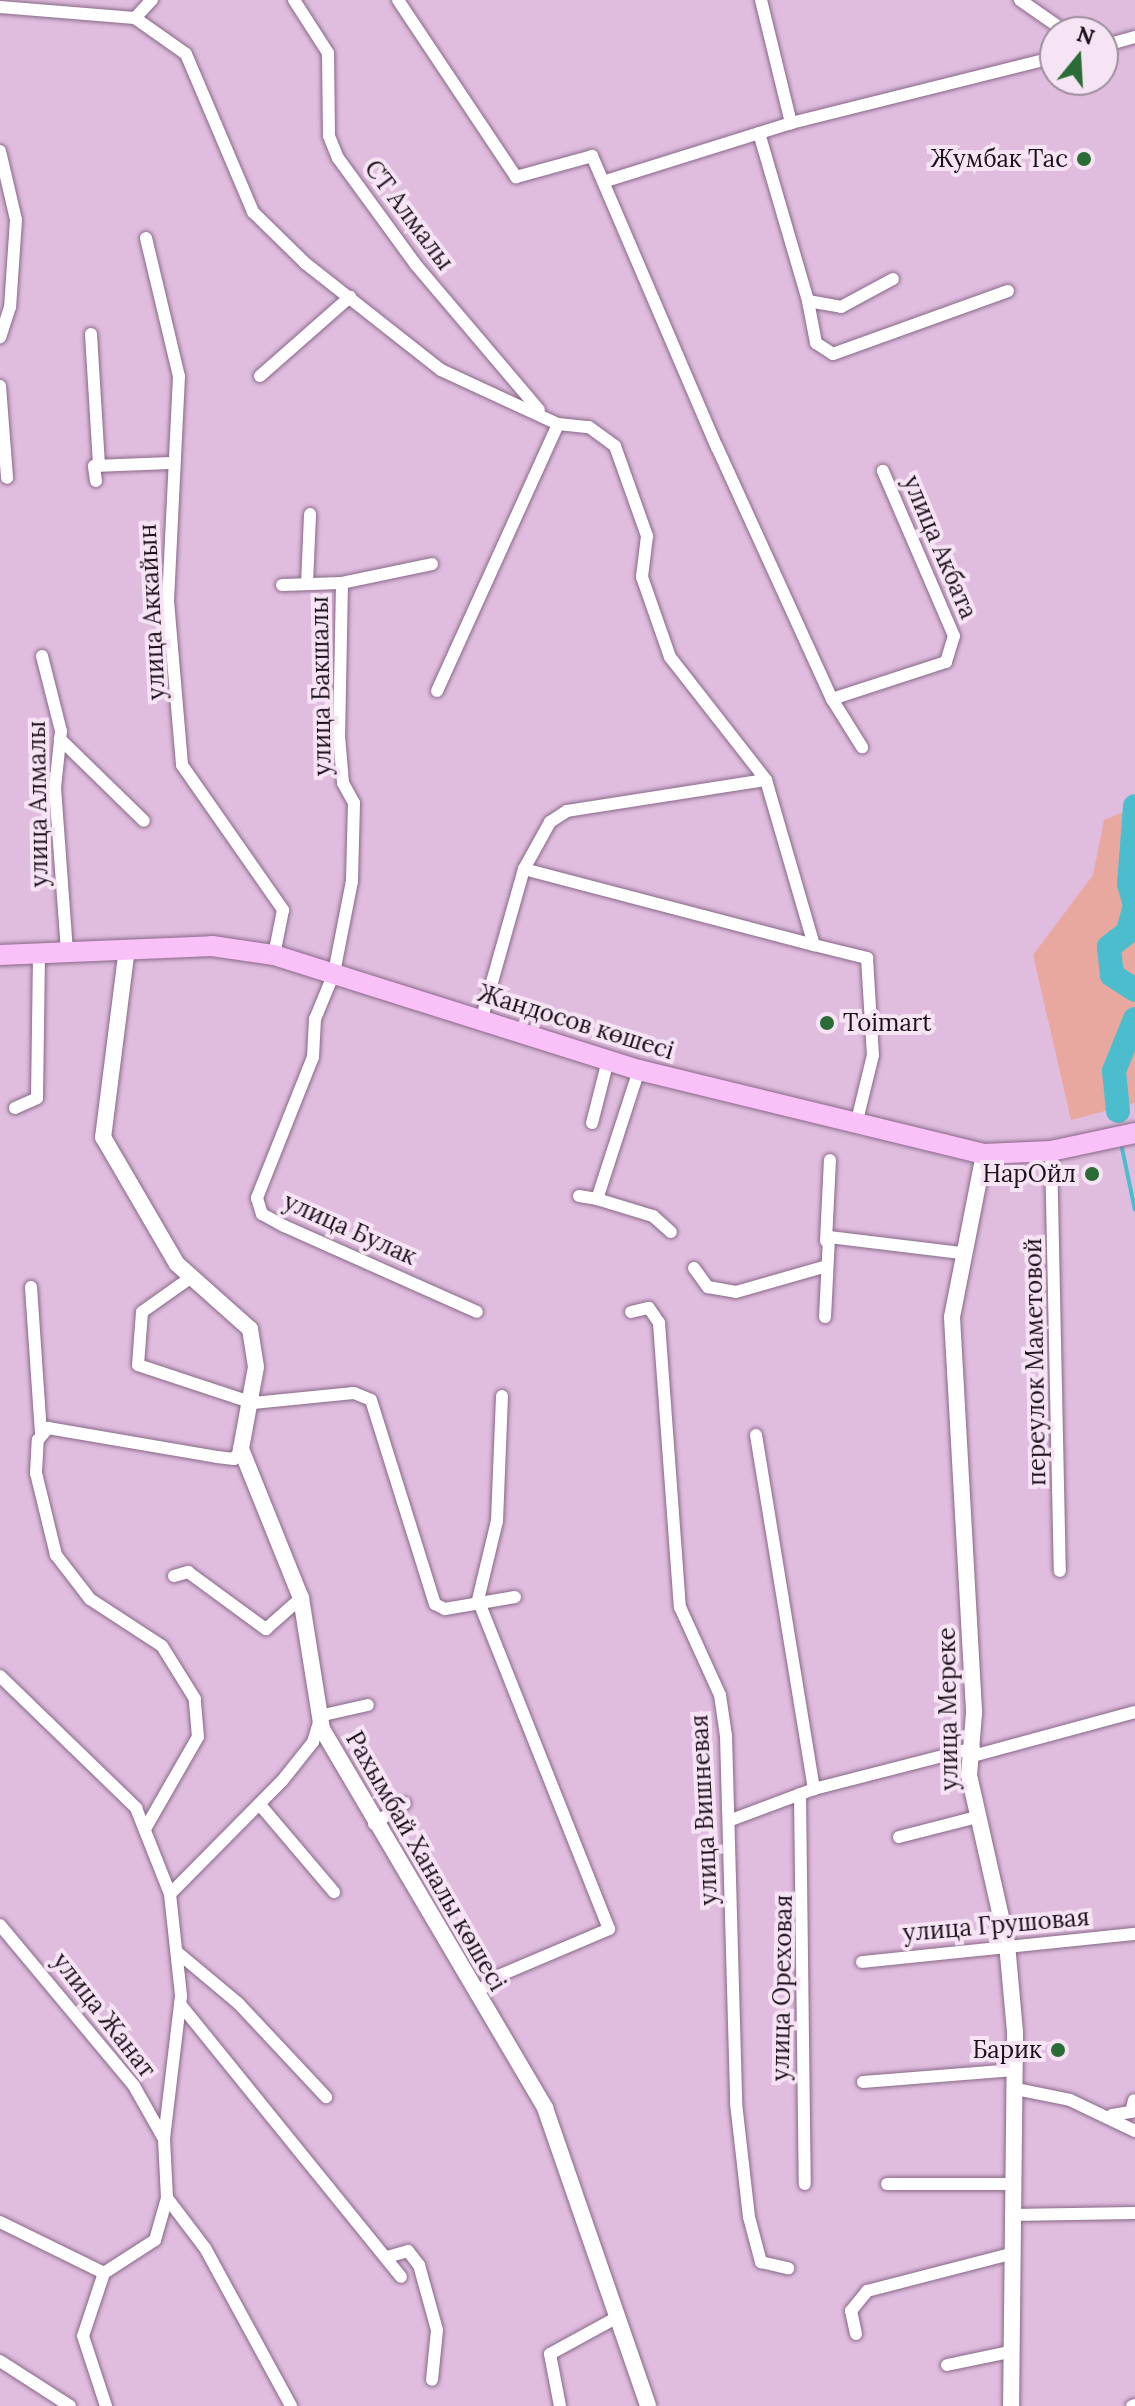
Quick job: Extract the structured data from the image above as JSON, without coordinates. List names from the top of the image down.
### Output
{
  "streets": {
    "main road": ["Жандосов көшесі"],
    "street": [
      "СТ Алмалы",
      "улица Акбата",
      "улица Аккайын",
      "улица Бакшалы",
      "улица Алмалы",
      "улица Булак",
      "переулок Маметовой",
      "улица Мереке",
      "улица Вишневая",
      "Рахымбай Ханалы көшесі",
      "улица Грушовая",
      "улица Ореховая",
      "улица Жанат"
    ]
  },
  "crossings": [
    ["улица Аккайын", "Жандосов көшесі"],
    ["улица Бакшалы", "Жандосов көшесі"],
    ["улица Бакшалы", "улица Булак"],
    ["улица Алмалы", "Жандосов көшесі"],
    ["Жандосов көшесі", "улица Булак"],
    ["Жандосов көшесі", "переулок Маметовой"],
    ["Жандосов көшесі", "улица Мереке"],
    ["улица Мереке", "улица Грушовая"]
  ],
  "places": [
    "Жумбак Тас",
    "Toimart",
    "НарОйл",
    "Барик"
  ],
  "north": "top"
}
